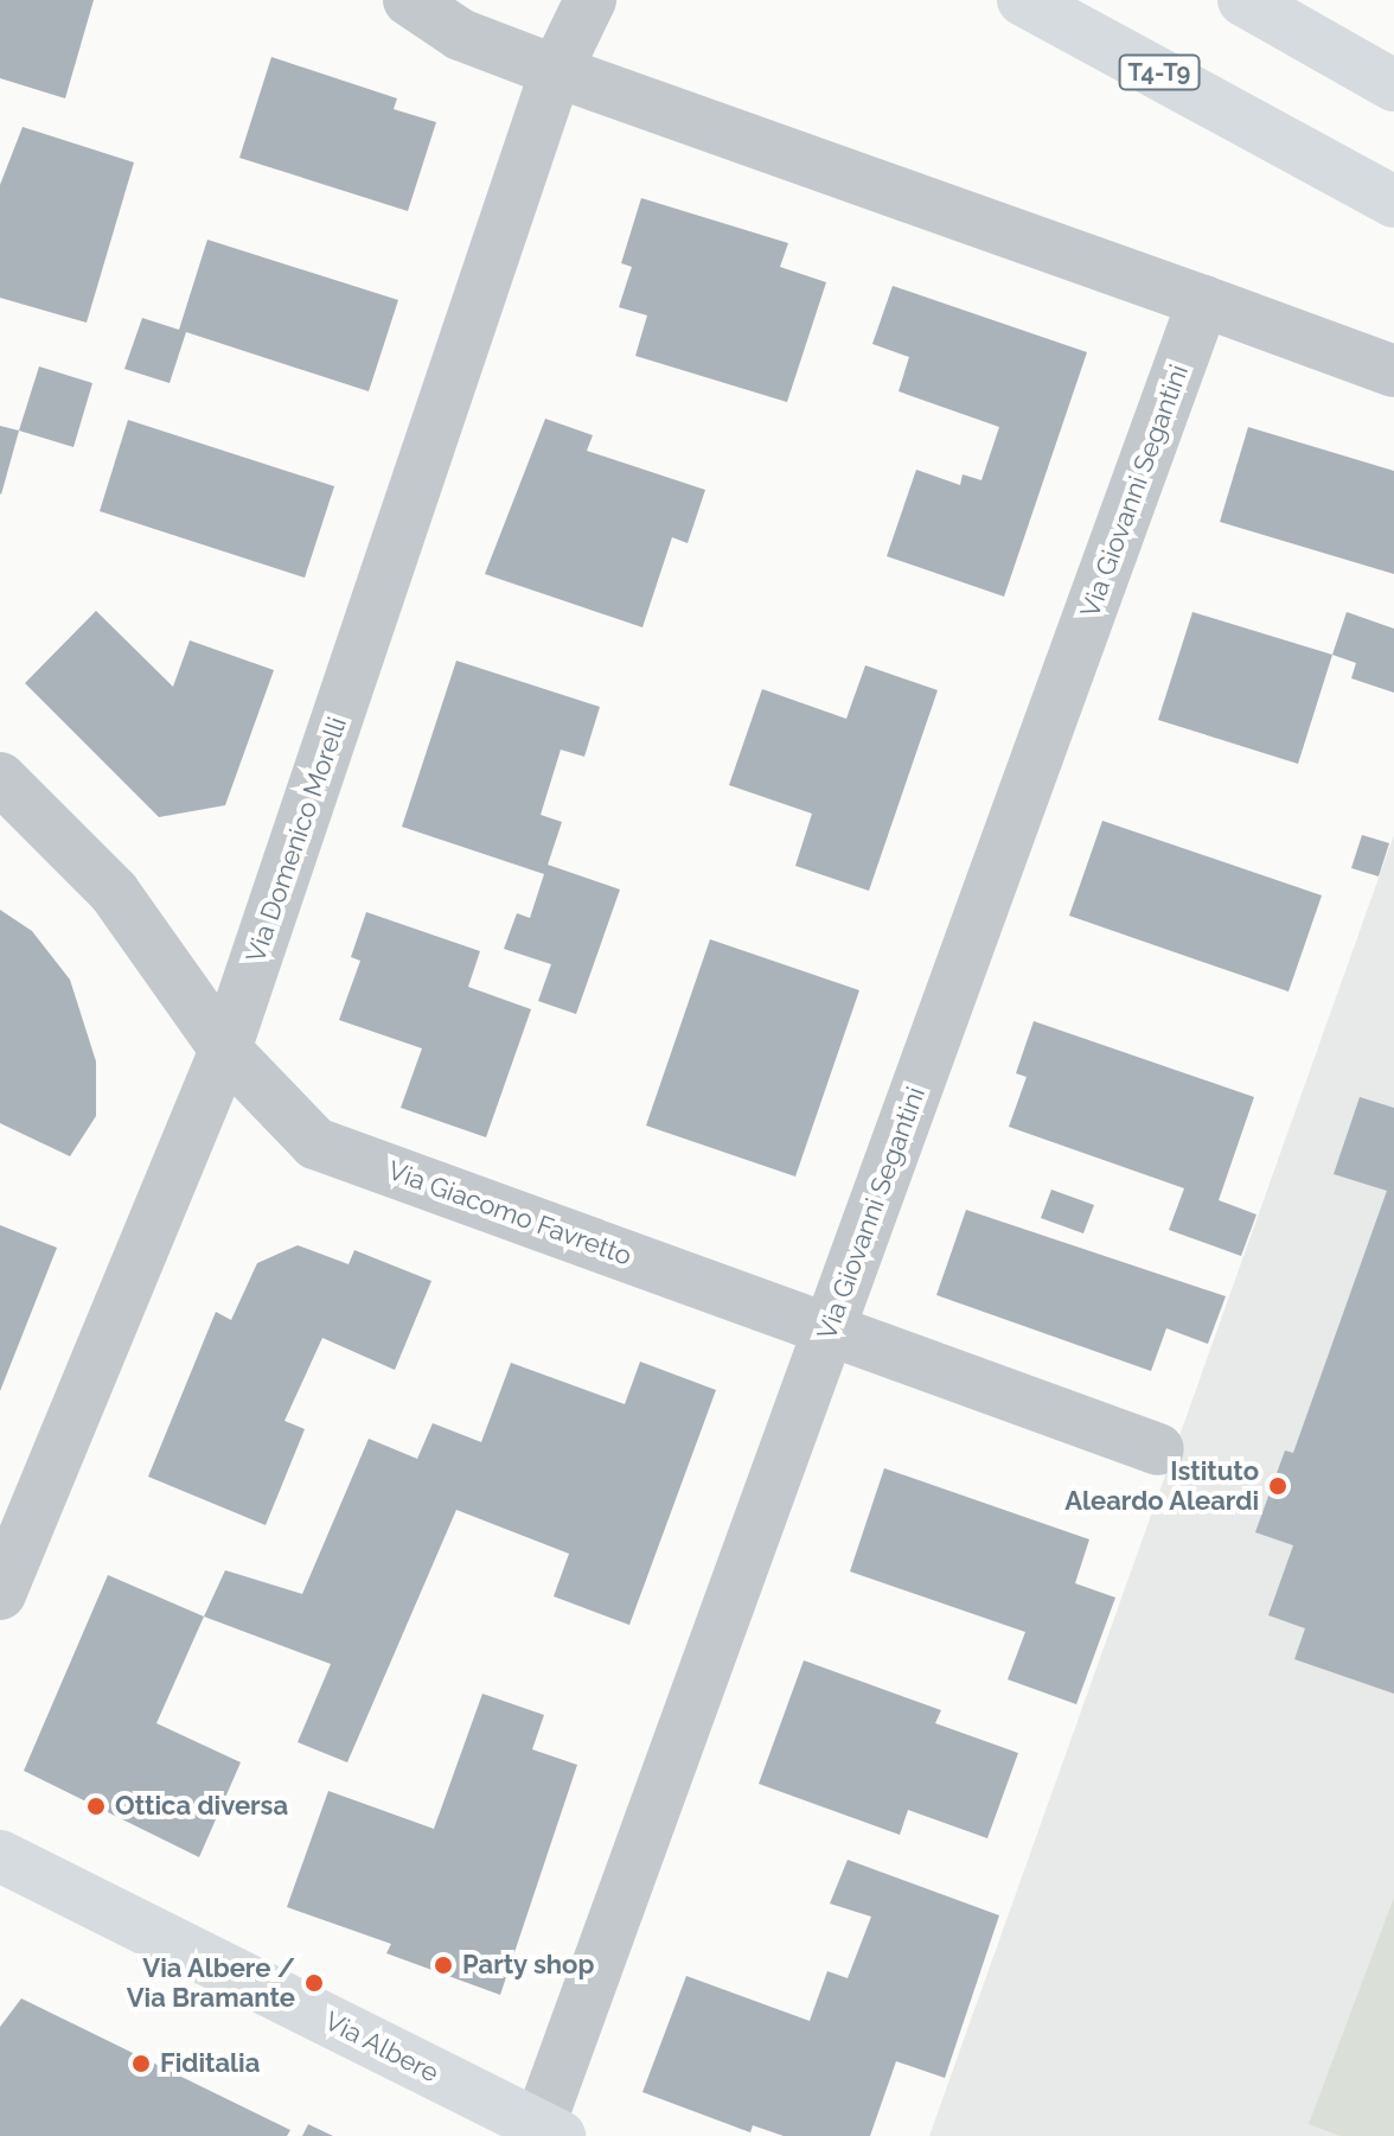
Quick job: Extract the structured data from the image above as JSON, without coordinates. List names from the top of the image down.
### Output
{
  "streets": {
    "main road": ["T4-T9", "Via Albere"],
    "street": ["Via Giovanni Segantini", "Via Domenico Morelli", "Via Giacomo Favretto"]
  },
  "crossings": [
    ["Via Giovanni Segantini", "Via Giacomo Favretto"],
    ["Via Giovanni Segantini", "Via Albere"],
    ["Via Domenico Morelli", "Via Giacomo Favretto"]
  ],
  "places": [
    "Istituto Aleardo Aleardi",
    "Ottica diversa",
    "Party shop",
    "Via Albere / Via Bramante",
    "Fiditalia"
  ]
}
